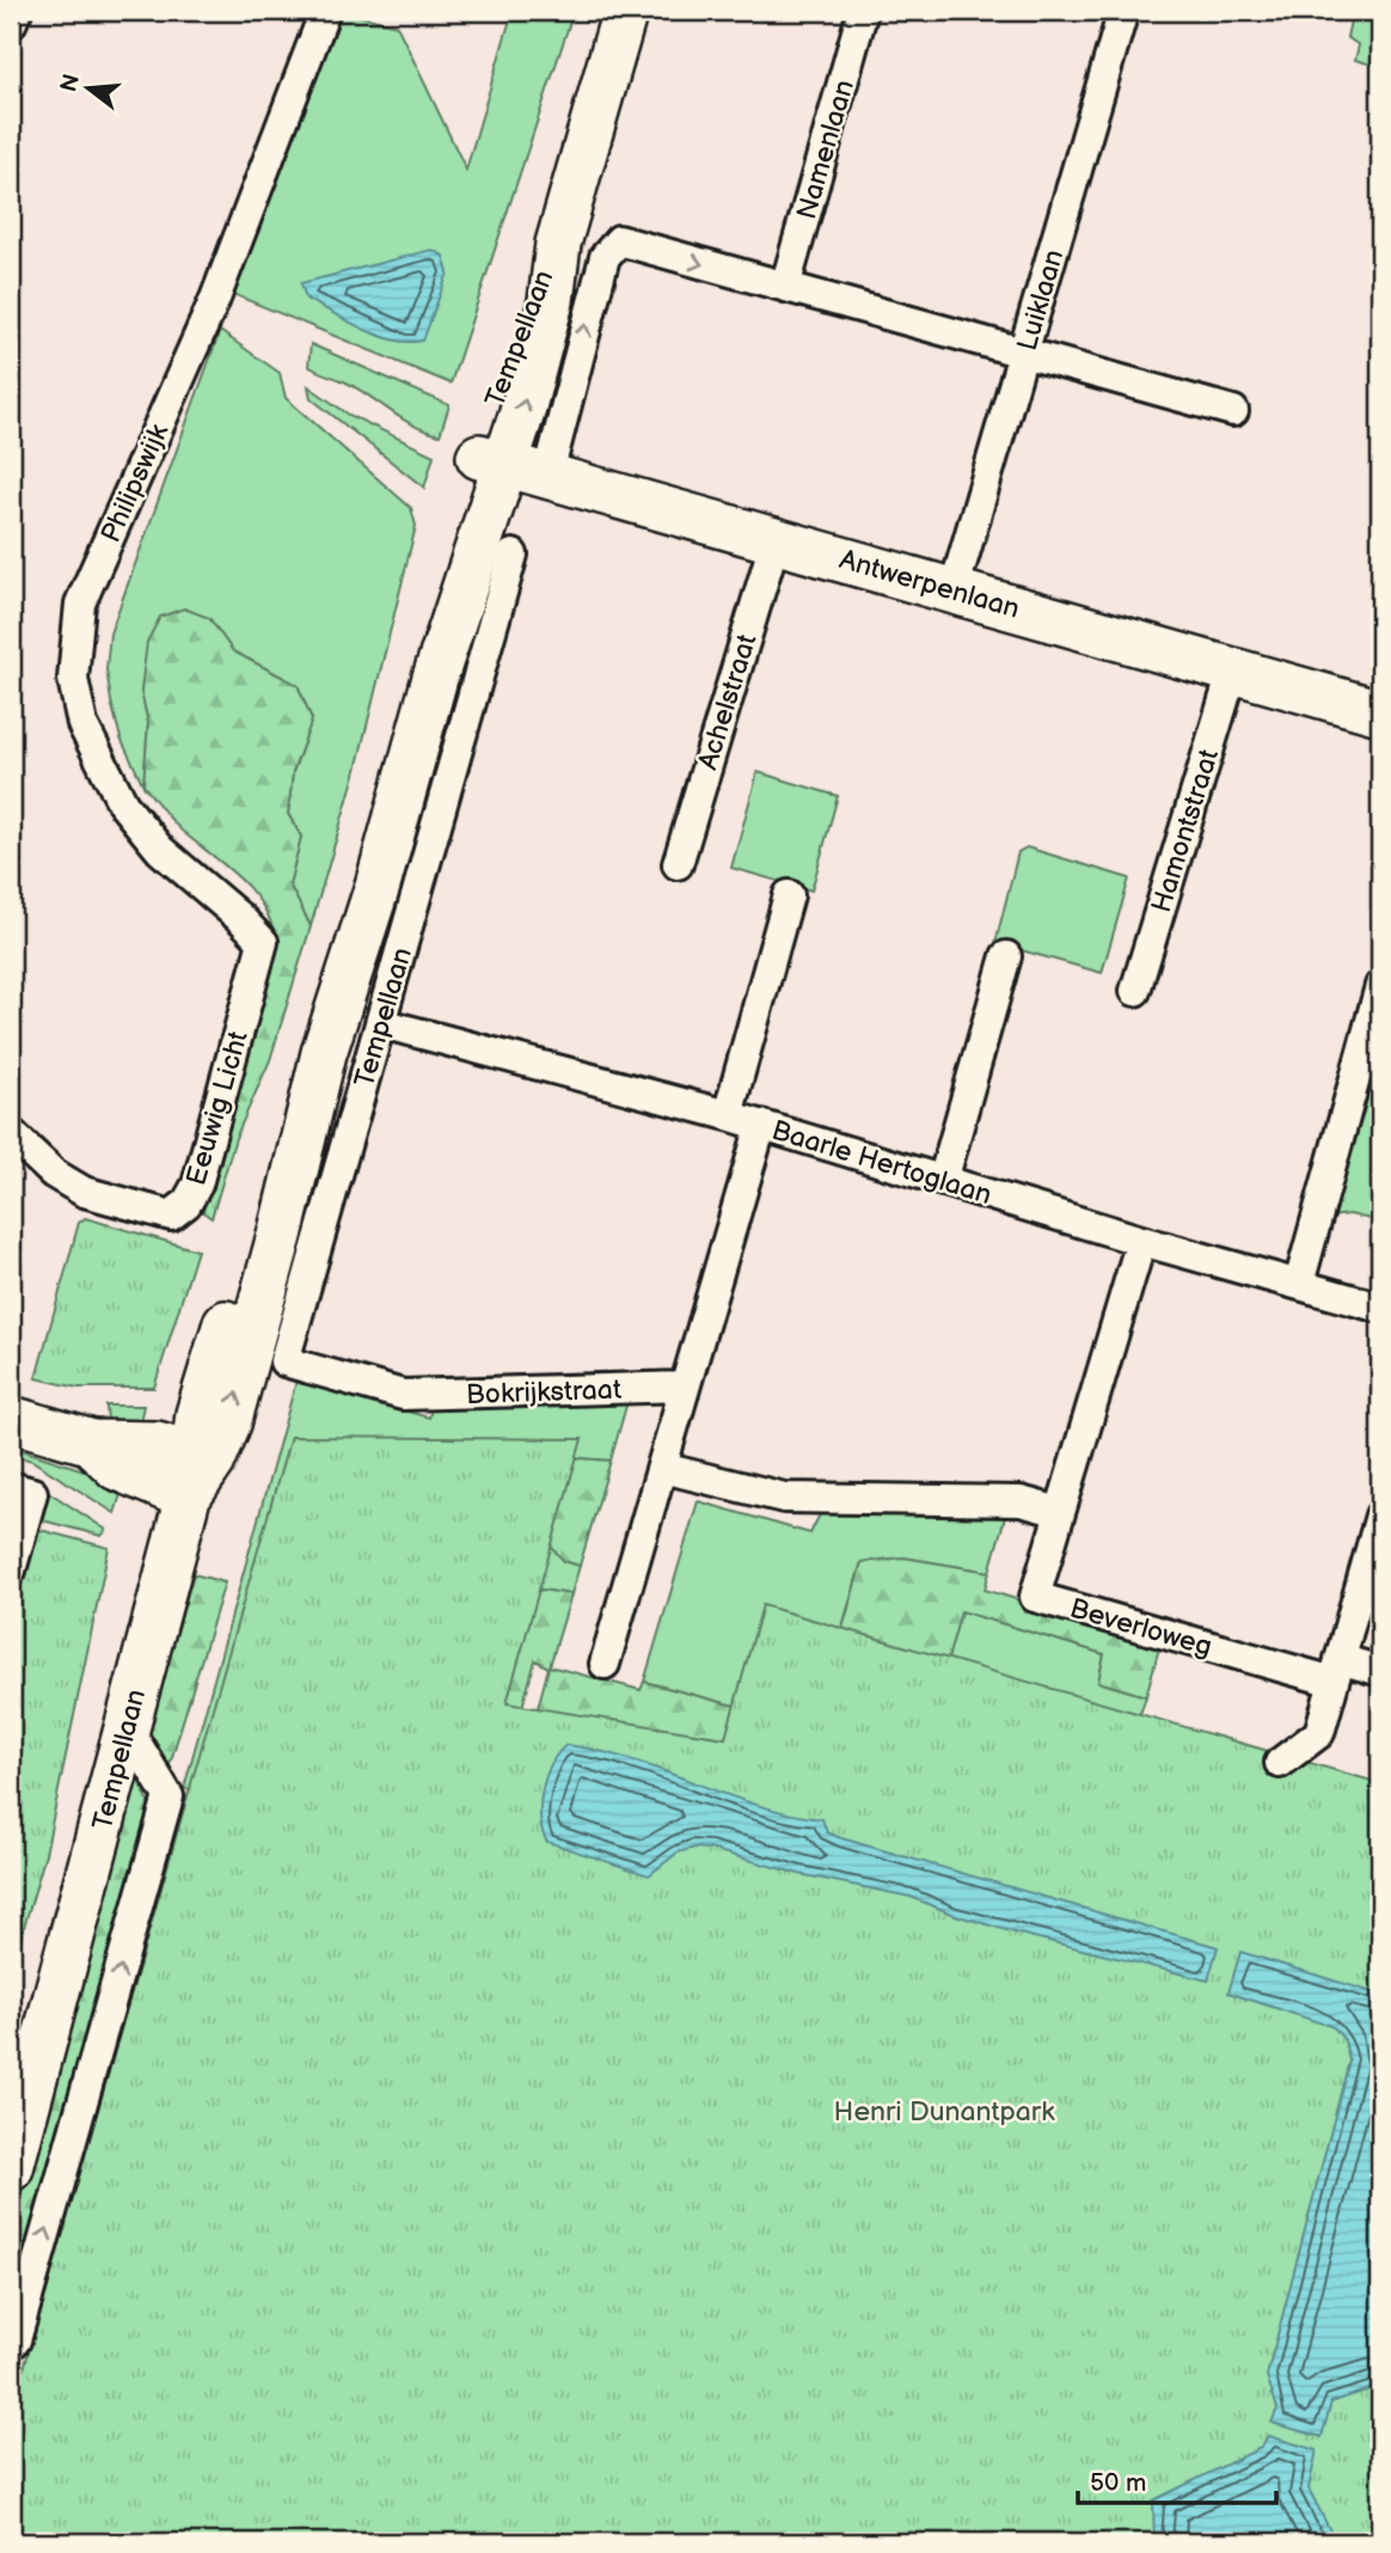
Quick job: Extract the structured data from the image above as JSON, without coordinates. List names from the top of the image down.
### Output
{
  "streets": {
    "main road": ["Tempellaan", "Antwerpenlaan"],
    "street": [
      "Namenlaan",
      "Luiklaan",
      "Philipswijk",
      "Achelstraat",
      "Hamontstraat",
      "Eeuwig Licht",
      "Baarle Hertoglaan",
      "Bokrijkstraat",
      "Beverloweg"
    ]
  },
  "crossings": [
    ["Namenlaan", "Tempellaan"],
    ["Luiklaan", "Antwerpenlaan"],
    ["Tempellaan", "Antwerpenlaan"],
    ["Tempellaan", "Baarle Hertoglaan"],
    ["Tempellaan", "Bokrijkstraat"],
    ["Philipswijk", "Eeuwig Licht"],
    ["Antwerpenlaan", "Achelstraat"],
    ["Antwerpenlaan", "Hamontstraat"],
    ["Baarle Hertoglaan", "Beverloweg"]
  ],
  "parks": ["Henri Dunantpark"],
  "scale_bar": "50 m",
  "north": "left"
}
